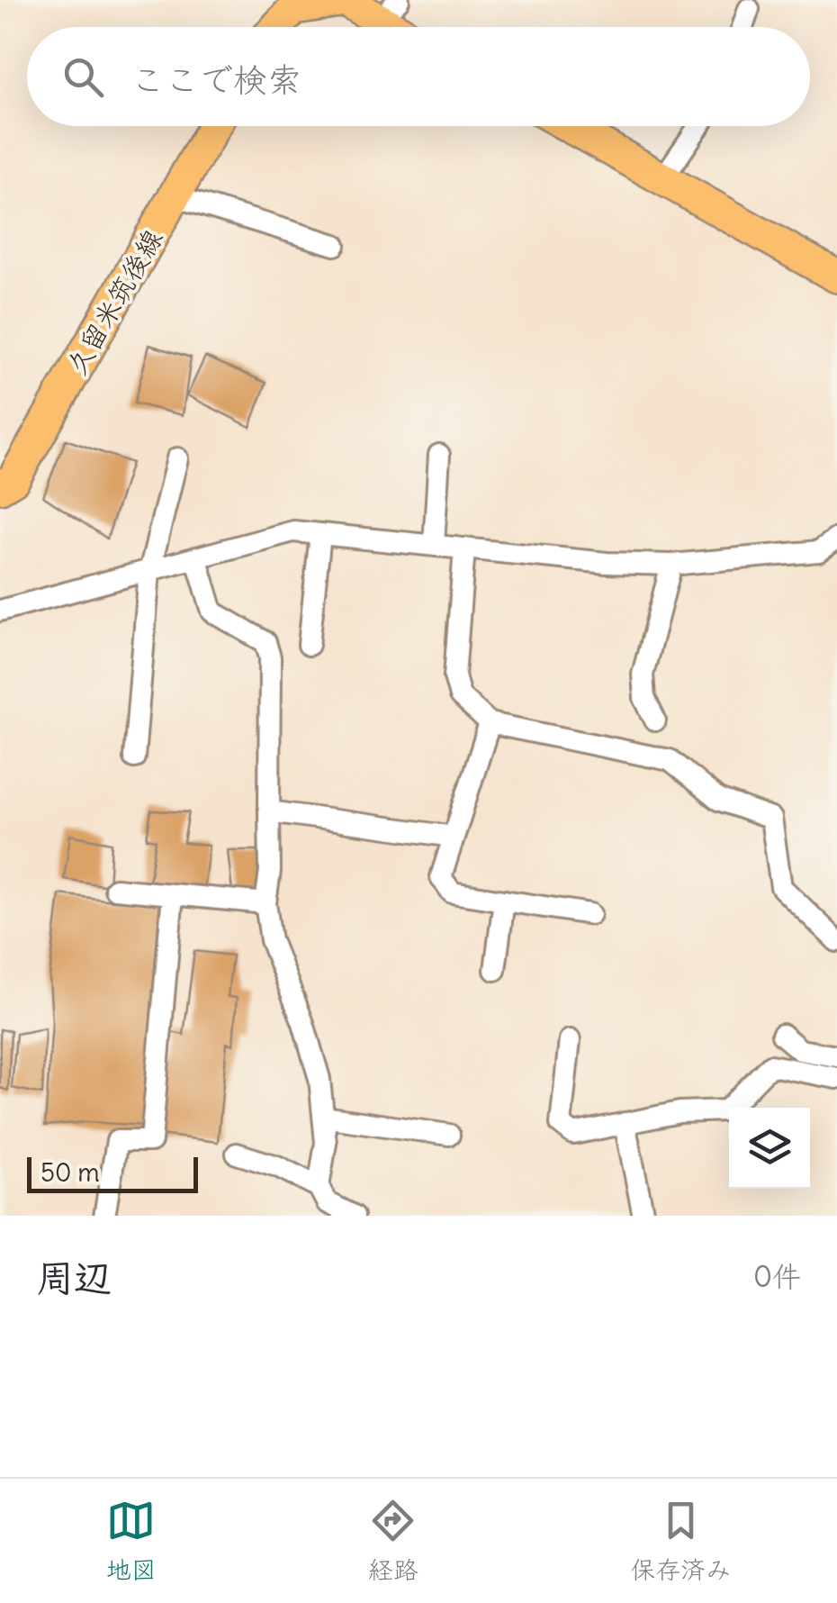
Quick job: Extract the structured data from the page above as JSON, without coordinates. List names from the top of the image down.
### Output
{
  "streets": {
    "main road": ["久留米筑後線"]
  },
  "scale_bar": "50 m",
  "page": {
    "search": "ここで検索",
    "scale": "50 m",
    "heading": ["周辺", "0件"],
    "nav": ["地図", "経路", "保存済み"]
  }
}
